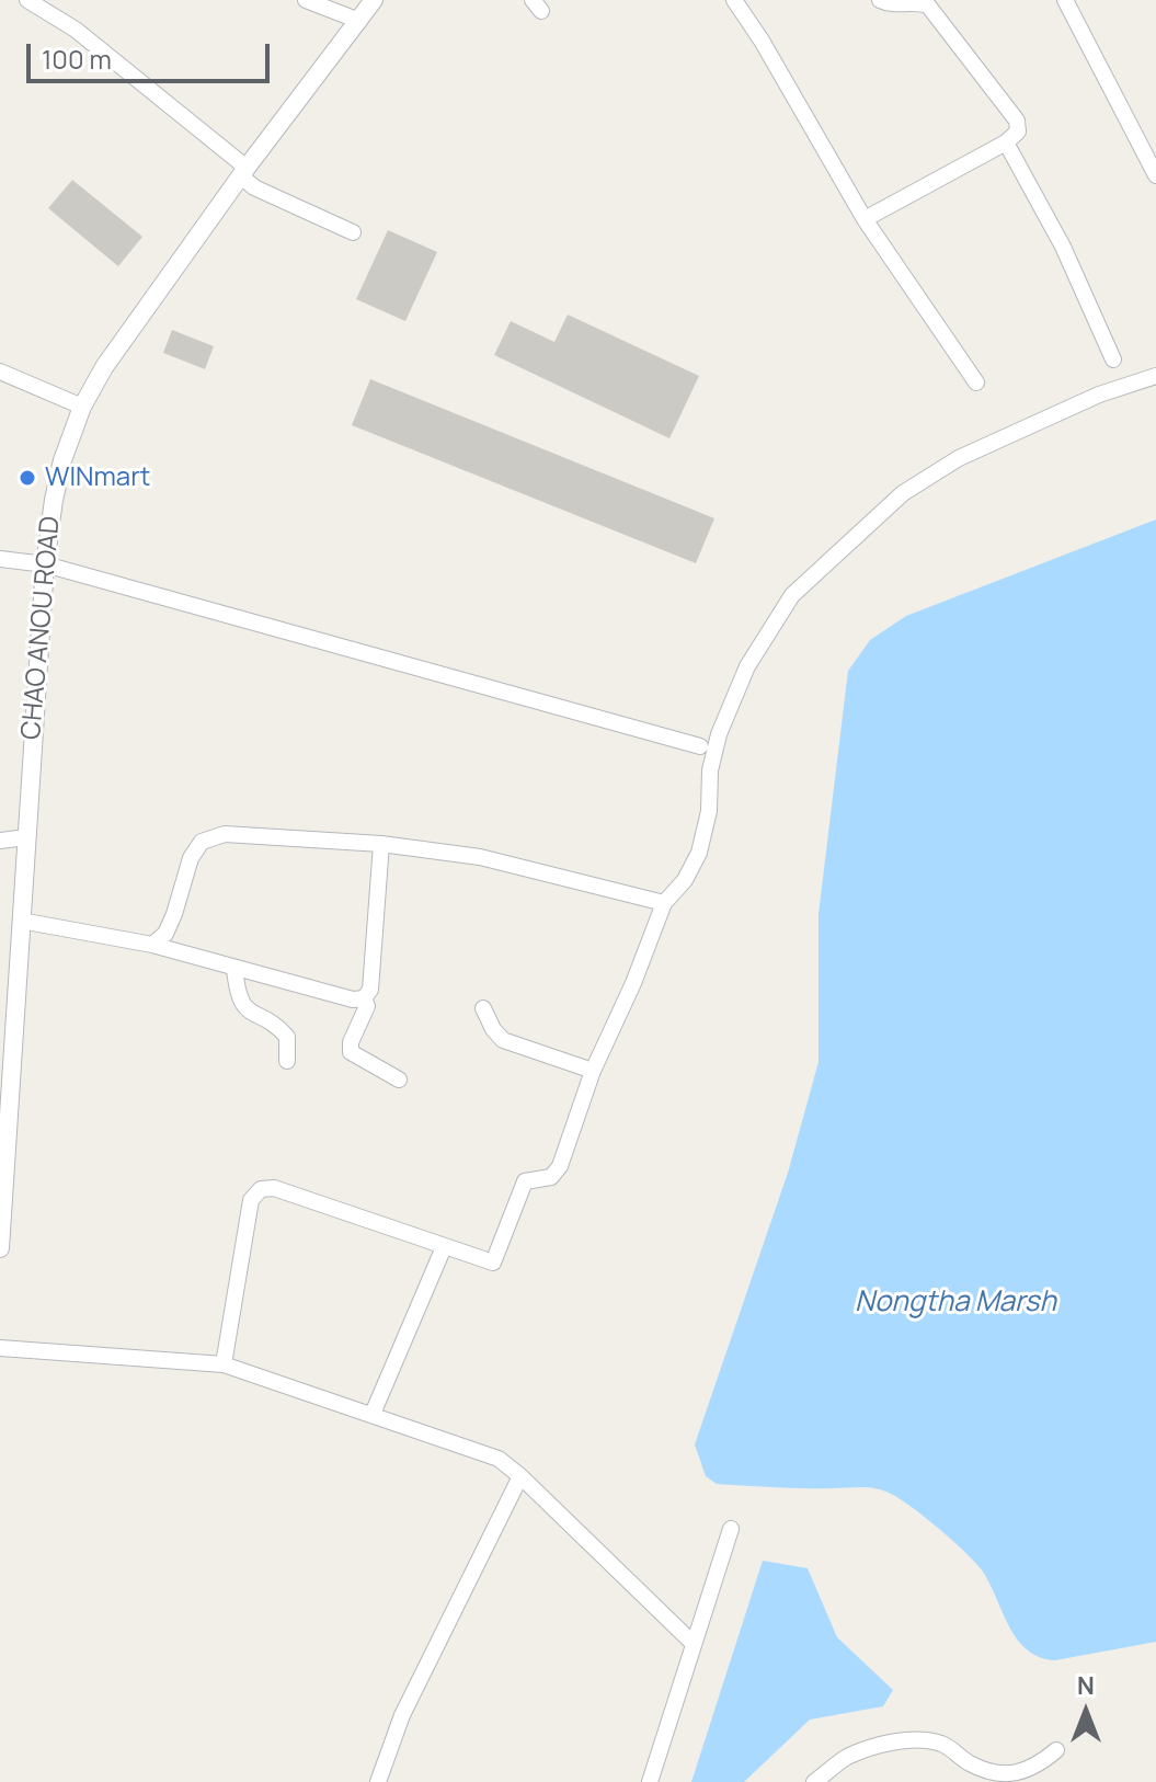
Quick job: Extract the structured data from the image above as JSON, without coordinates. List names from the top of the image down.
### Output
{
  "streets": {
    "street": ["CHAO ANOU ROAD"]
  },
  "water": ["Nongtha Marsh"],
  "places": ["WINmart"],
  "scale_bar": "100 m",
  "north": "top"
}
